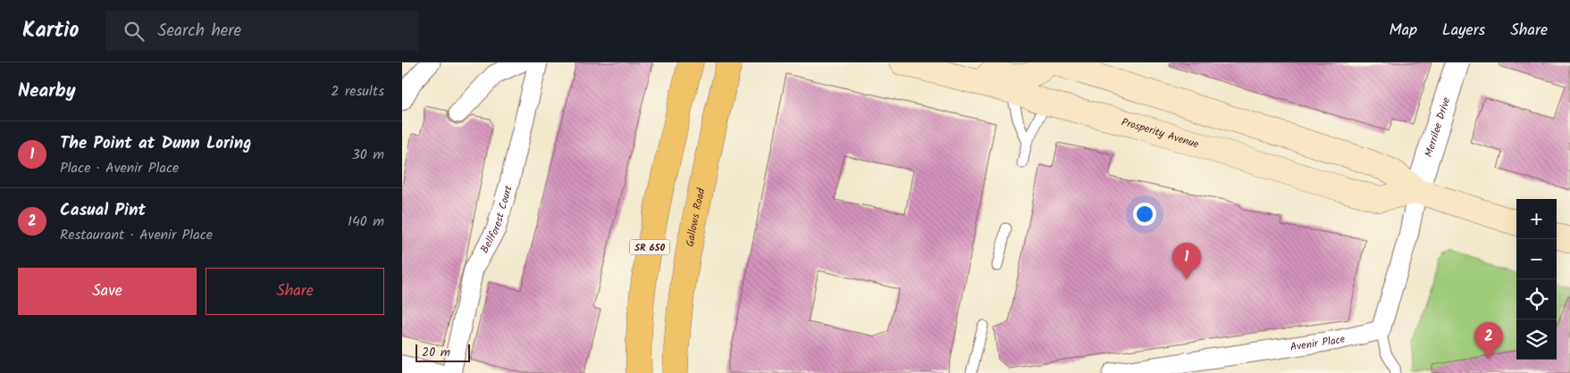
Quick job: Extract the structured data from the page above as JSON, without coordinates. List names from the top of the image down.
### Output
{
  "streets": {
    "main road": ["Prosperity Avenue", "Gallows Road", "SR 650"],
    "street": ["Merrilee Drive", "Bellforest Court", "Avenir Place"]
  },
  "crossings": [
    ["Merrilee Drive", "Prosperity Avenue"]
  ],
  "scale_bar": "20 m",
  "page": {
    "header": "Kartio",
    "search": "Search here",
    "nav": ["Map", "Layers", "Share"],
    "heading": ["Nearby", "2 results"],
    "list": [
      {
        "mark": "1",
        "name": "The Point at Dunn Loring",
        "note": "Place · Avenir Place",
        "value": "30 m"
      },
      {
        "mark": "2",
        "name": "Casual Pint",
        "note": "Restaurant · Avenir Place",
        "value": "140 m"
      }
    ],
    "map_buttons": ["+", "−"],
    "pins": ["1", "2"],
    "buttons": ["Save", "Share"],
    "scale": "20 m"
  }
}
